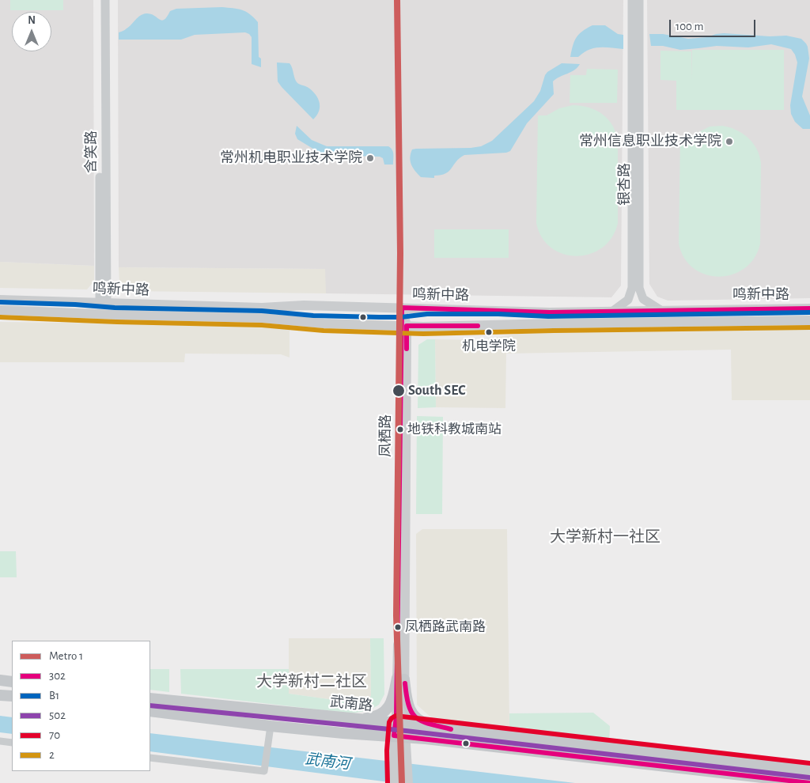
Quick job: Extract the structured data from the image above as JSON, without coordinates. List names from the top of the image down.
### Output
{
  "streets": {
    "main road": ["鸣新中路", "凤栖路", "武南路"],
    "street": ["含笑路", "银杏路"]
  },
  "crossings": [
    ["含笑路", "鸣新中路"],
    ["银杏路", "鸣新中路"],
    ["鸣新中路", "凤栖路"],
    ["凤栖路", "武南路"]
  ],
  "districts": ["大学新村一社区", "大学新村二社区"],
  "water": ["武南河"],
  "places": [
    "常州信息职业技术学院",
    "常州机电职业技术学院",
    "机电学院",
    "South SEC",
    "地铁科教城南站",
    "凤栖路武南路"
  ],
  "lines": [
    "metro line 1",
    "transit line B1",
    "transit line 302",
    "transit line 2",
    "transit line 502",
    "transit line 70"
  ],
  "legend": [
    "Metro 1",
    "302",
    "B1",
    "502",
    "70",
    "2"
  ],
  "scale_bar": "100 m",
  "north": "top"
}
